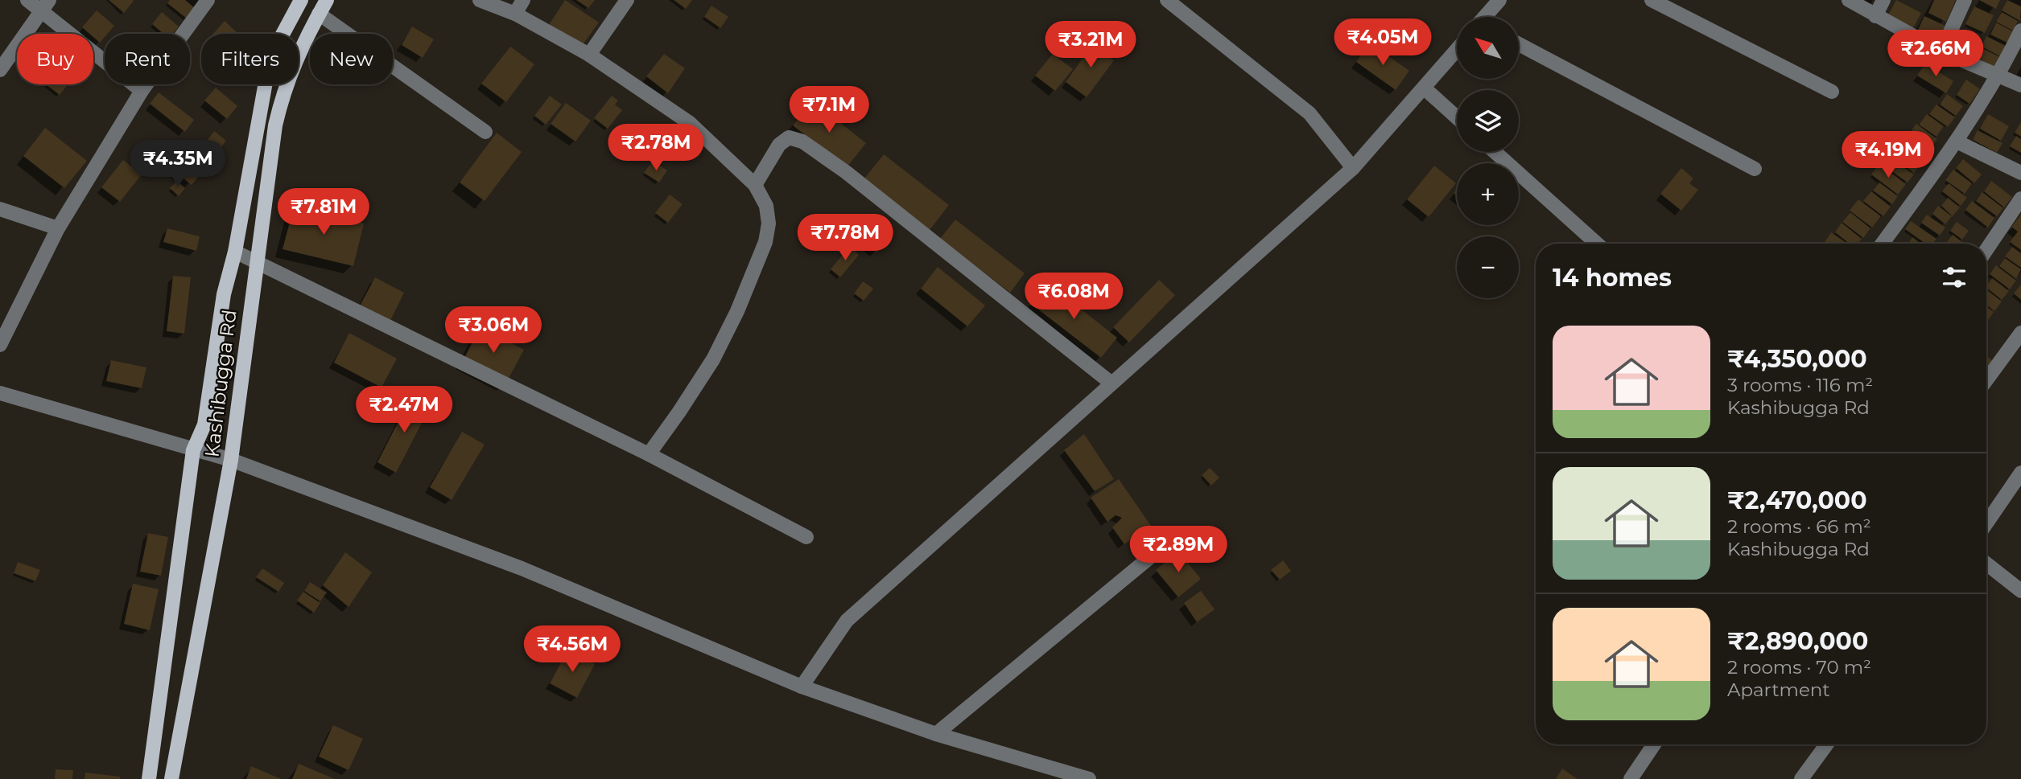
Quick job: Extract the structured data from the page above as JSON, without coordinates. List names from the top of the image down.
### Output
{
  "streets": {
    "main road": ["Kashibugga Rd"]
  },
  "north": "top left",
  "page": {
    "map_buttons": ["+", "−"],
    "price": [
      "₹4.05M",
      "₹3.21M",
      "₹2.66M",
      "₹7.1M",
      "₹2.78M",
      "₹4.19M",
      "₹4.35M",
      "₹7.81M",
      "₹7.78M",
      "₹6.08M",
      "₹3.06M",
      "₹2.47M",
      "₹2.89M",
      "₹4.56M"
    ],
    "chip": [
      "Buy",
      "Rent",
      "Filters",
      "New"
    ],
    "heading": "14 homes",
    "list": [
      {
        "name": "₹4,350,000",
        "note": "3 rooms · 116 m² · Kashibugga Rd"
      },
      {
        "name": "₹2,470,000",
        "note": "2 rooms · 66 m² · Kashibugga Rd"
      },
      {
        "name": "₹2,890,000",
        "note": "2 rooms · 70 m² · Apartment"
      }
    ]
  }
}
